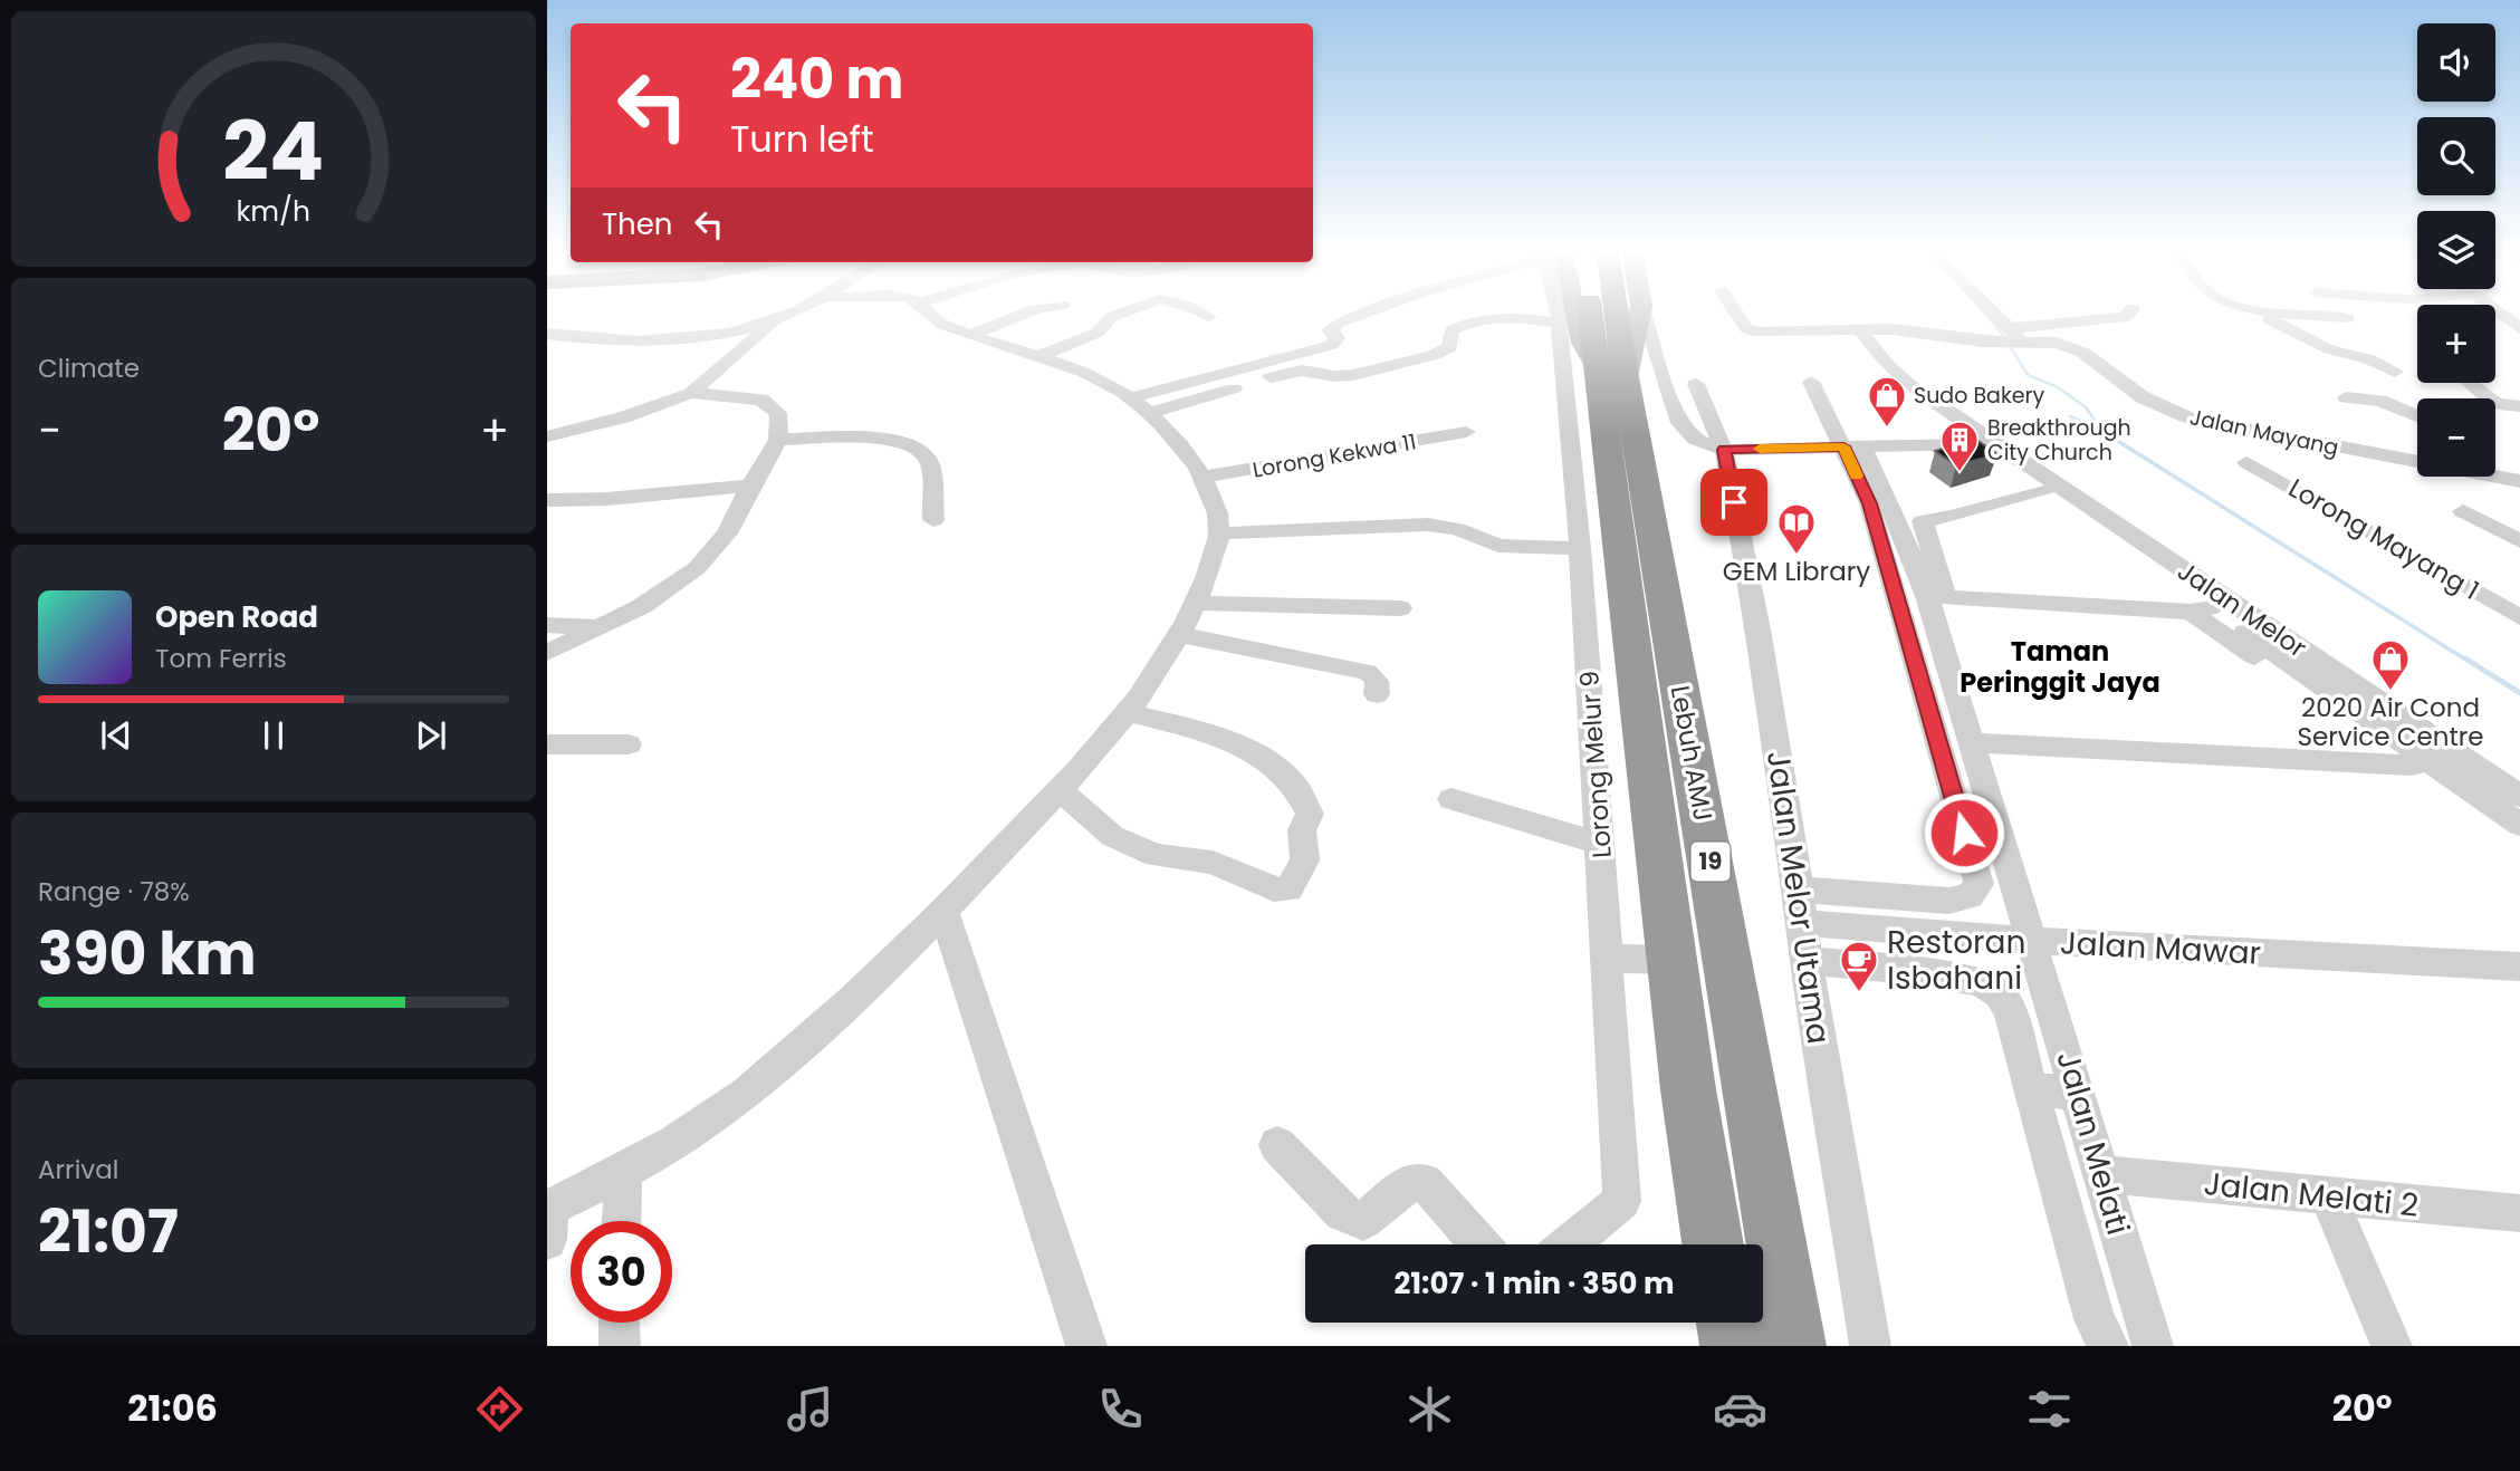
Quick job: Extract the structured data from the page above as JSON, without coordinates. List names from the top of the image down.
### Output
{
  "streets": {
    "highway": ["Lebuh AMJ", "19"],
    "street": [
      "Jalan Mayang",
      "Lorong Kekwa 11",
      "Lorong Mayang 1",
      "Jalan Melor",
      "Lorong Melur 9",
      "Jalan Melor Utama",
      "Jalan Mawar",
      "Jalan Melati",
      "Jalan Melati 2"
    ]
  },
  "crossings": [
    ["Jalan Mayang", "Jalan Melor"],
    ["Lebuh AMJ", "Lorong Melur 9"],
    ["Jalan Melor Utama", "Jalan Mawar"],
    ["Jalan Mawar", "Jalan Melati"],
    ["Jalan Melati", "Jalan Melati 2"]
  ],
  "districts": ["Taman Peringgit Jaya"],
  "places": {
    "shop": ["Sudo Bakery", "2020 Air Cond Service Centre"],
    "building": ["Breakthrough City Church"],
    "library": ["GEM Library"],
    "cafe": ["Restoran Isbahani"]
  },
  "page": {
    "map_buttons": ["+", "−"],
    "turn": ["240 m", "Turn left"],
    "then": "Then",
    "tile": [
      "Climate",
      ["Range · 78%", "390 km"],
      ["Arrival", "21:07"]
    ],
    "heat": ["−", "20°", "+"],
    "song": ["Open Road", "Tom Ferris"],
    "limit": "30",
    "trip": "21:07 · 1 min · 350 m",
    "tabs": ["21:06", "20°"],
    "gauge": ["24", "km/h"]
  }
}
